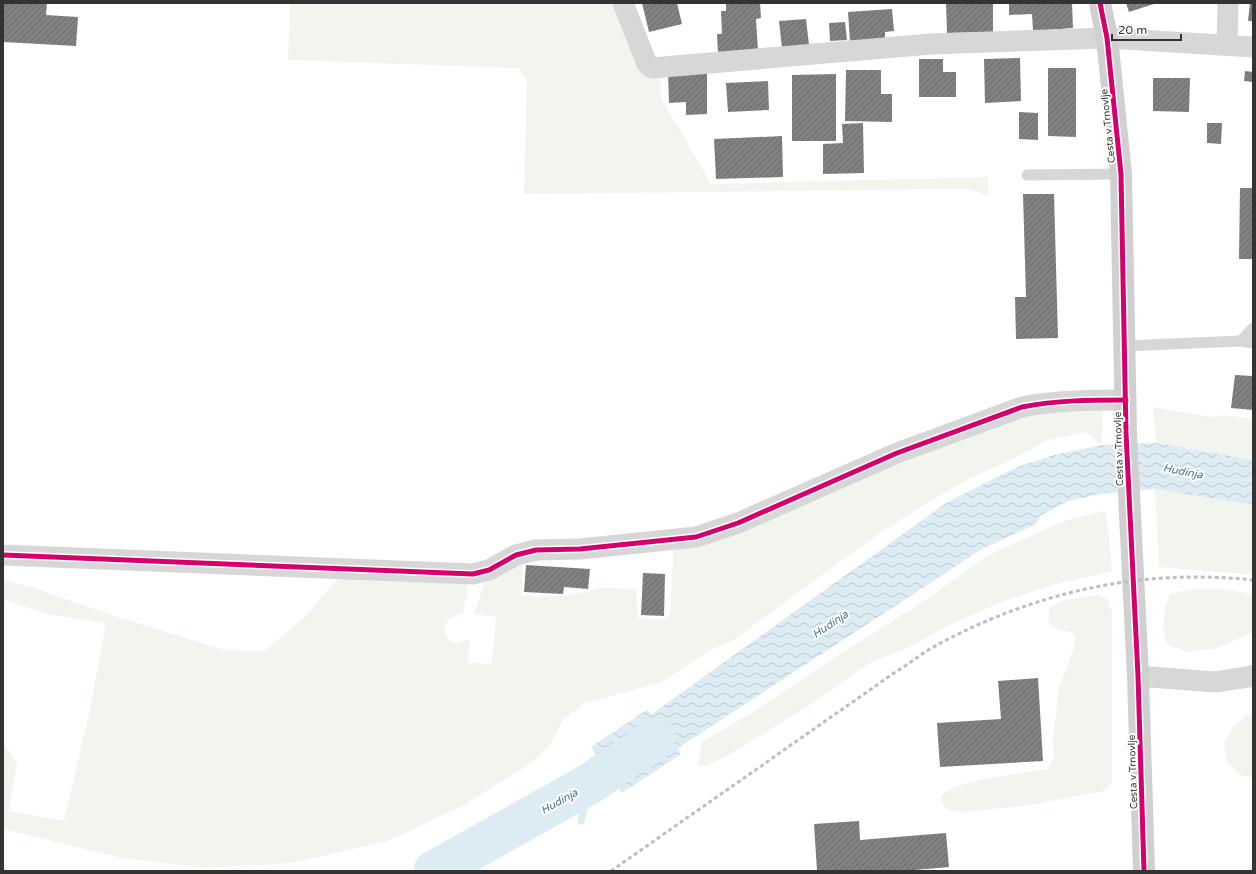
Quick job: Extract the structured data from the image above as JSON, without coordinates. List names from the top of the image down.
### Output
{
  "streets": {
    "street": ["Cesta v Trnovlje"]
  },
  "water": ["Hudinja"],
  "scale_bar": "20 m"
}
